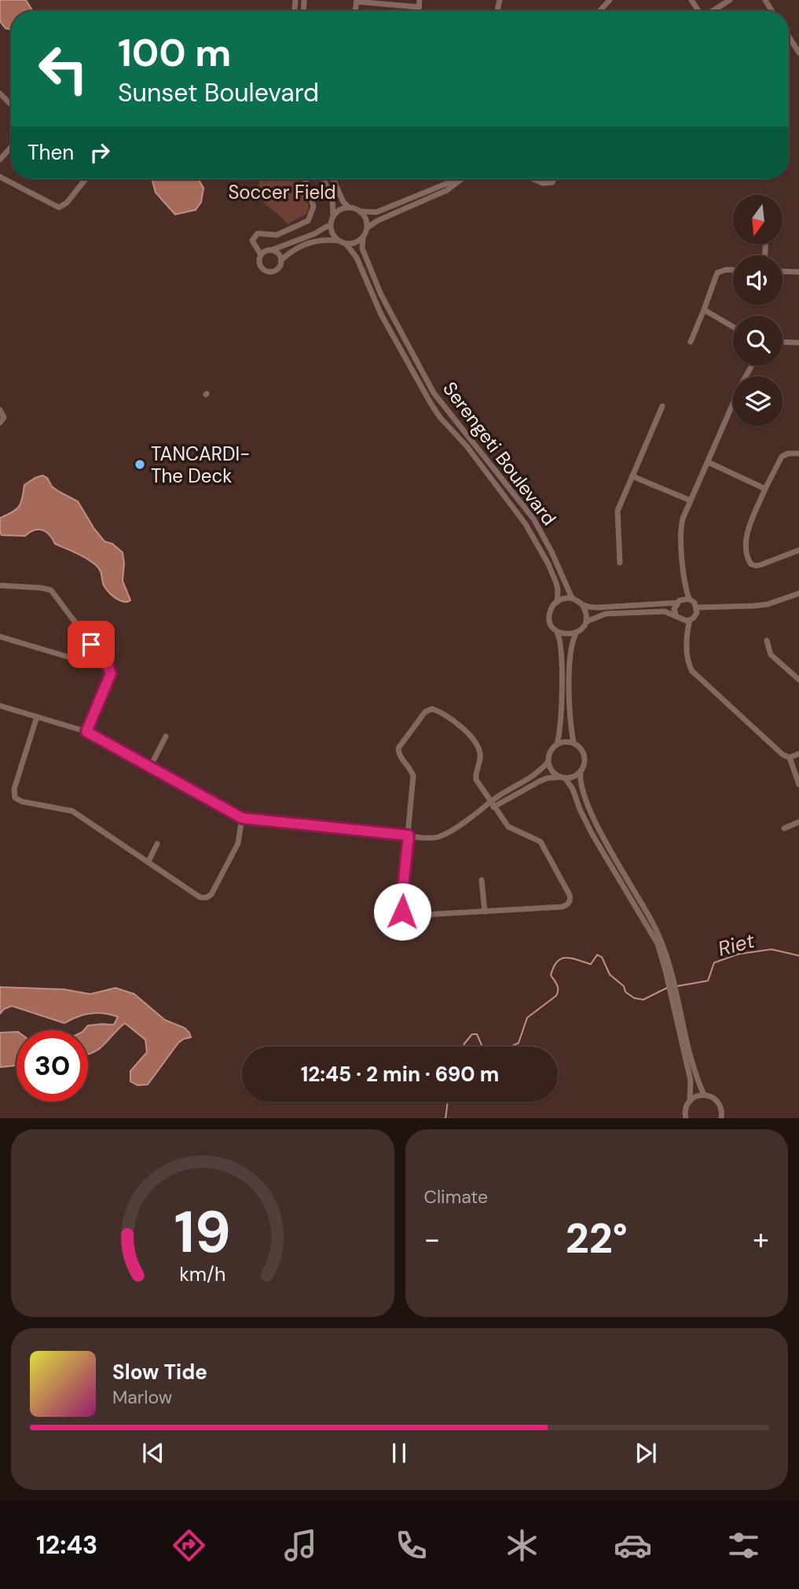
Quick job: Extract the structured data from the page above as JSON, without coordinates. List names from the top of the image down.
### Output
{
  "streets": {
    "street": ["Serengeti Boulevard"]
  },
  "water": ["Riet"],
  "parks": ["Soccer Field"],
  "places": ["TANCARDI- The Deck"],
  "north": "bottom",
  "page": {
    "turn": ["100 m", "Sunset Boulevard"],
    "then": "Then",
    "limit": "30",
    "trip": "12:45 · 2 min · 690 m",
    "tile": "Climate",
    "heat": ["−", "22°", "+"],
    "song": ["Slow Tide", "Marlow"],
    "tabs": "12:43",
    "gauge": ["19", "km/h"]
  }
}
